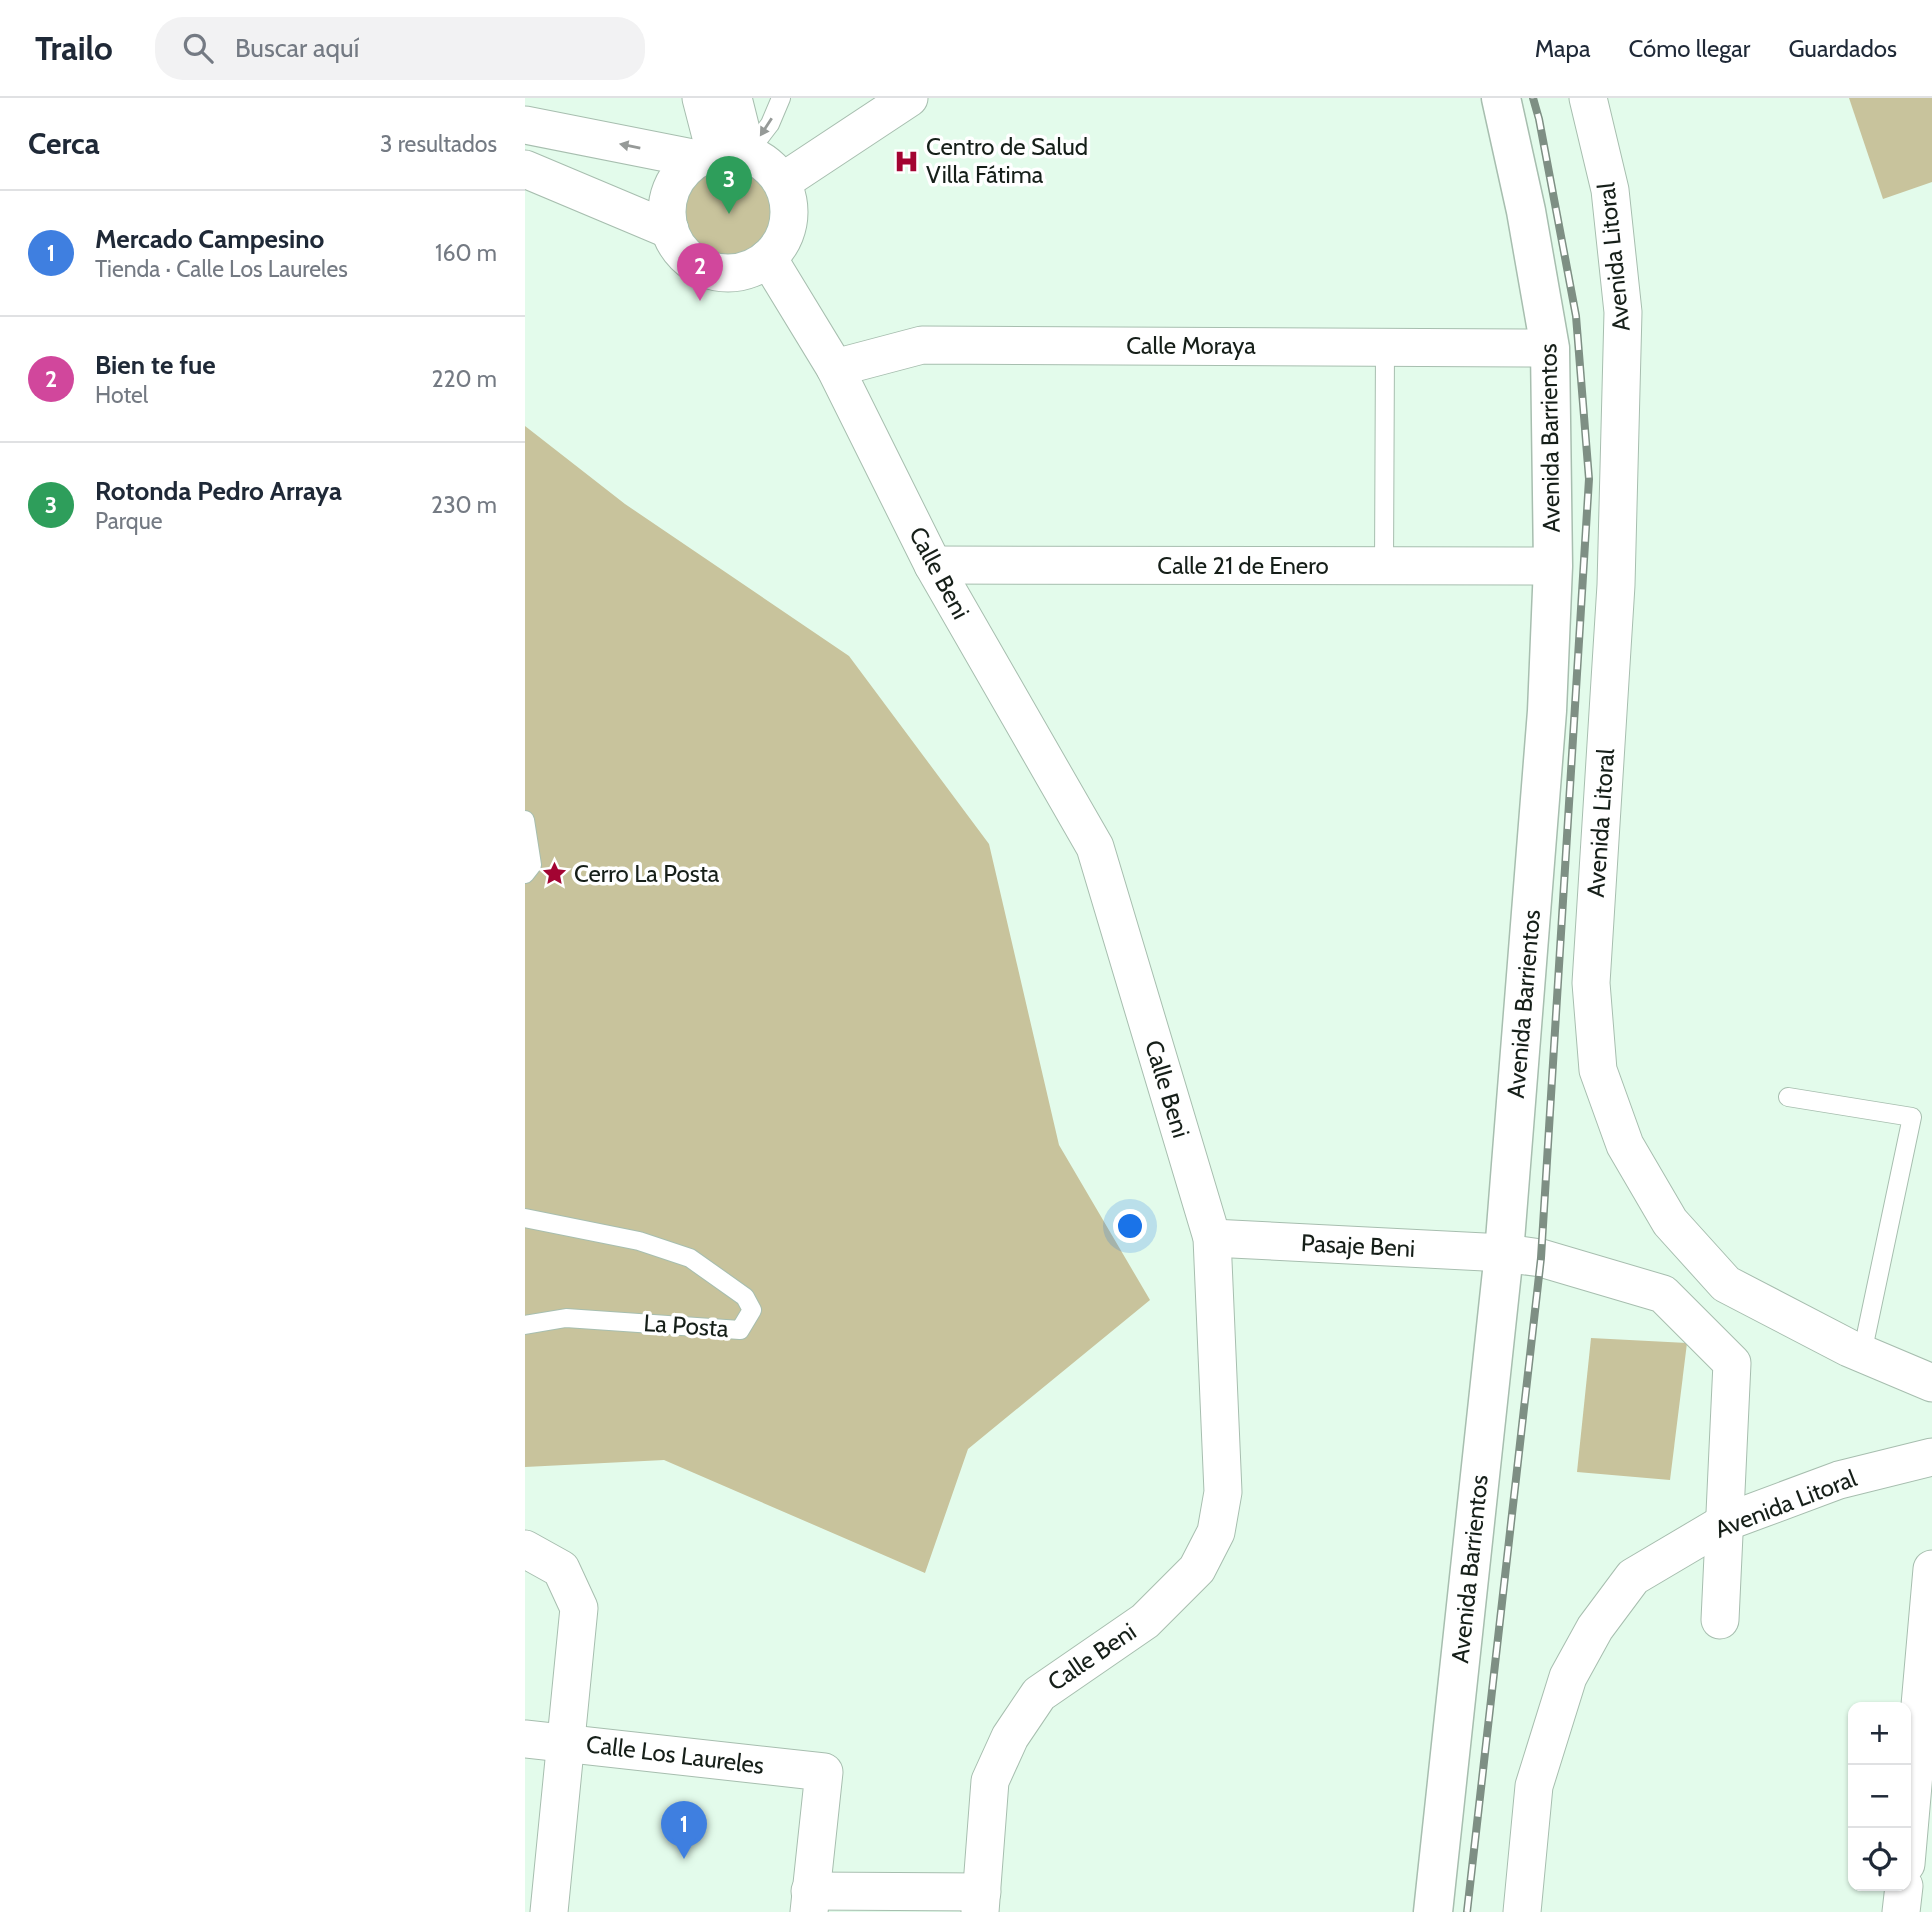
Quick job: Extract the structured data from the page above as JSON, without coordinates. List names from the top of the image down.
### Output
{
  "streets": {
    "street": [
      "Avenida Litoral",
      "Calle Moraya",
      "Avenida Barrientos",
      "Calle 21 de Enero",
      "Calle Beni",
      "Pasaje Beni",
      "Calle Los Laureles"
    ],
    "lane": ["La Posta"]
  },
  "crossings": [
    ["Avenida Litoral", "Pasaje Beni"],
    ["Calle Moraya", "Avenida Barrientos"],
    ["Calle Moraya", "Calle Beni"],
    ["Avenida Barrientos", "Calle 21 de Enero"],
    ["Avenida Barrientos", "Pasaje Beni"],
    ["Calle 21 de Enero", "Calle Beni"],
    ["Calle Beni", "Pasaje Beni"]
  ],
  "places": {
    "hospital": ["Centro de Salud Villa Fátima"],
    "place": ["Cerro La Posta"]
  },
  "page": {
    "header": "Trailo",
    "search": "Buscar aquí",
    "nav": ["Mapa", "Cómo llegar", "Guardados"],
    "heading": ["Cerca", "3 resultados"],
    "pins": ["3", "2", "1"],
    "list": [
      {
        "mark": "1",
        "name": "Mercado Campesino",
        "note": "Tienda · Calle Los Laureles",
        "value": "160 m"
      },
      {
        "mark": "2",
        "name": "Bien te fue",
        "note": "Hotel",
        "value": "220 m"
      },
      {
        "mark": "3",
        "name": "Rotonda Pedro Arraya",
        "note": "Parque",
        "value": "230 m"
      }
    ],
    "map_buttons": ["+", "−"]
  }
}
